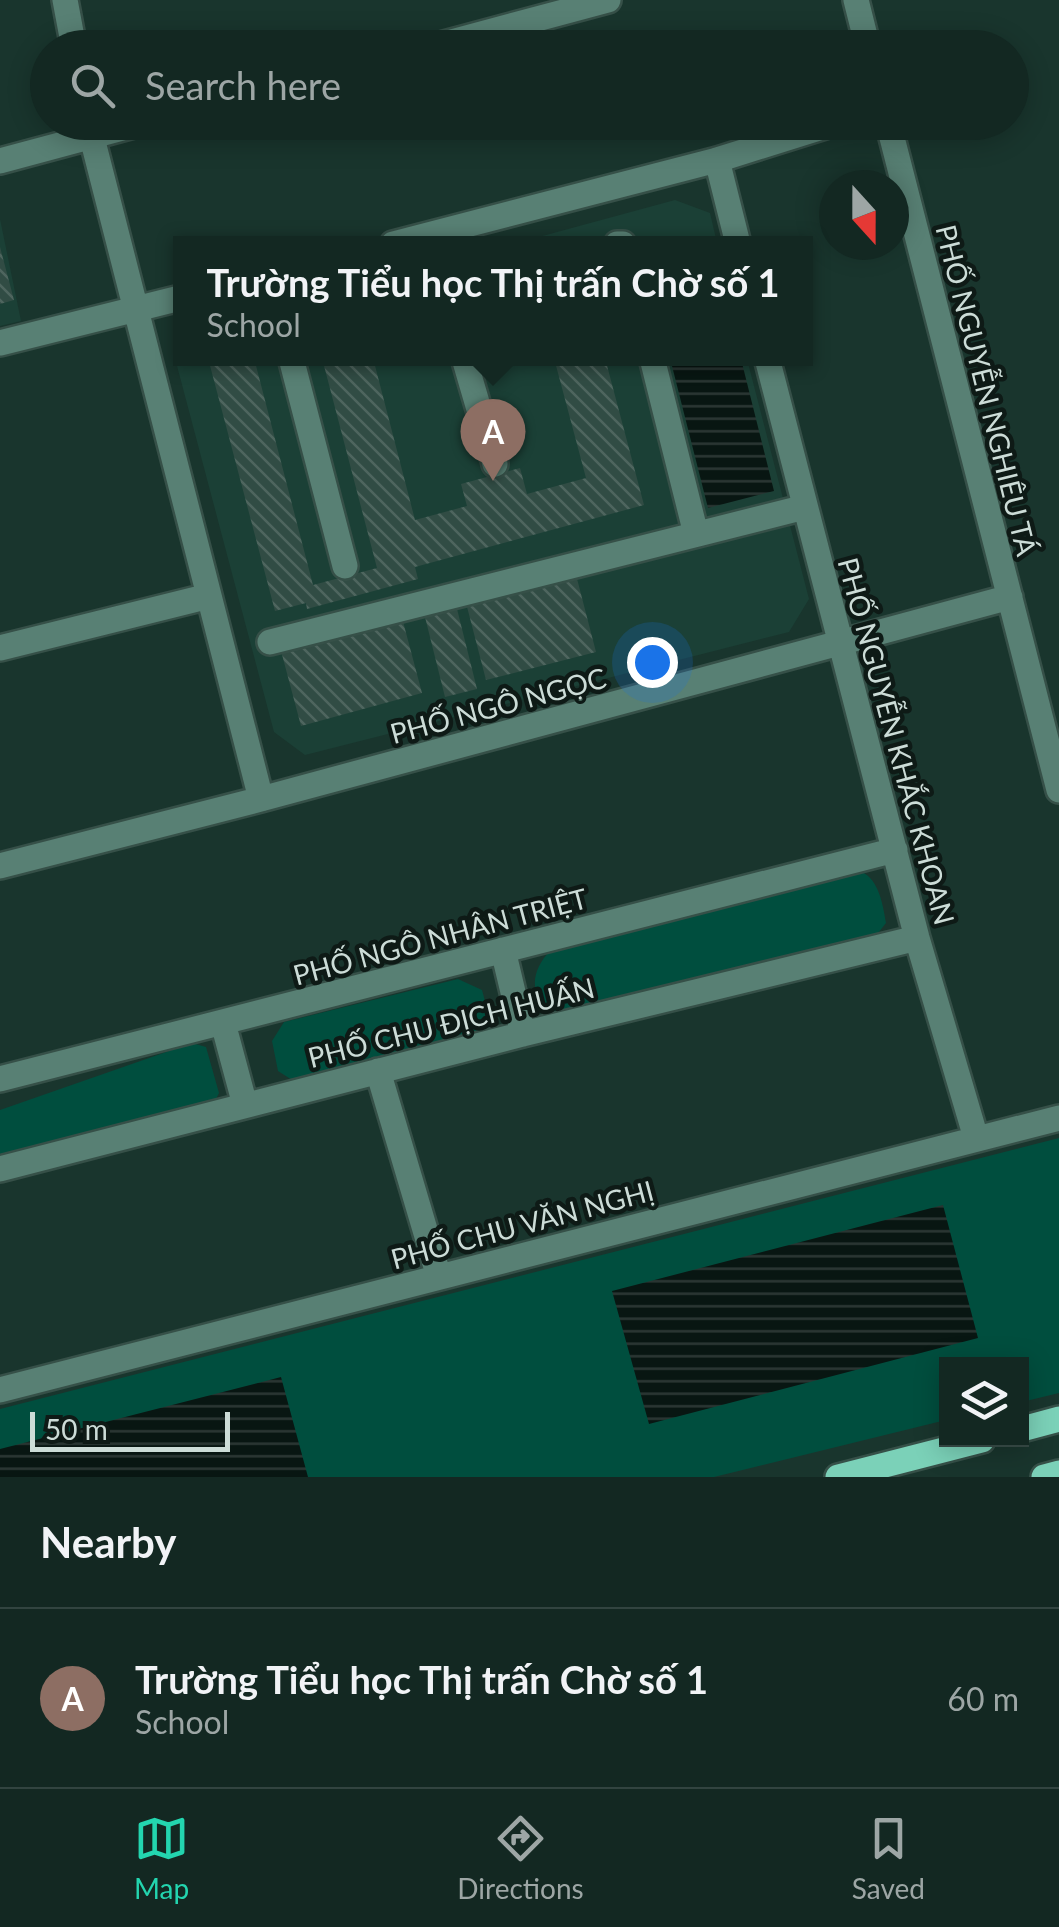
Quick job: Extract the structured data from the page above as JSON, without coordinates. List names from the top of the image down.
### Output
{
  "streets": {
    "street": [
      "PHỐ NGUYỄN NGHIÊU TÁ",
      "PHỐ NGÔ NGỌC",
      "PHỐ NGUYỄN KHẮC KHOAN",
      "PHỐ NGÔ NHÂN TRIỆT",
      "PHỐ CHU ĐỊCH HUẤN",
      "PHỐ CHU VĂN NGHỊ"
    ]
  },
  "crossings": [
    ["PHỐ NGUYỄN NGHIÊU TÁ", "PHỐ NGÔ NGỌC"],
    ["PHỐ NGÔ NGỌC", "PHỐ NGUYỄN KHẮC KHOAN"],
    ["PHỐ NGUYỄN KHẮC KHOAN", "PHỐ NGÔ NHÂN TRIỆT"],
    ["PHỐ NGUYỄN KHẮC KHOAN", "PHỐ CHU ĐỊCH HUẤN"],
    ["PHỐ NGUYỄN KHẮC KHOAN", "PHỐ CHU VĂN NGHỊ"]
  ],
  "scale_bar": "50 m",
  "north": "bottom",
  "page": {
    "search": "Search here",
    "popup": ["Trường Tiểu học Thị trấn Chờ số 1", "School"],
    "pins": "A",
    "scale": "50 m",
    "heading": "Nearby",
    "list": [
      {
        "mark": "A",
        "name": "Trường Tiểu học Thị trấn Chờ số 1",
        "note": "School",
        "value": "60 m"
      }
    ],
    "nav": ["Map", "Directions", "Saved"]
  }
}
